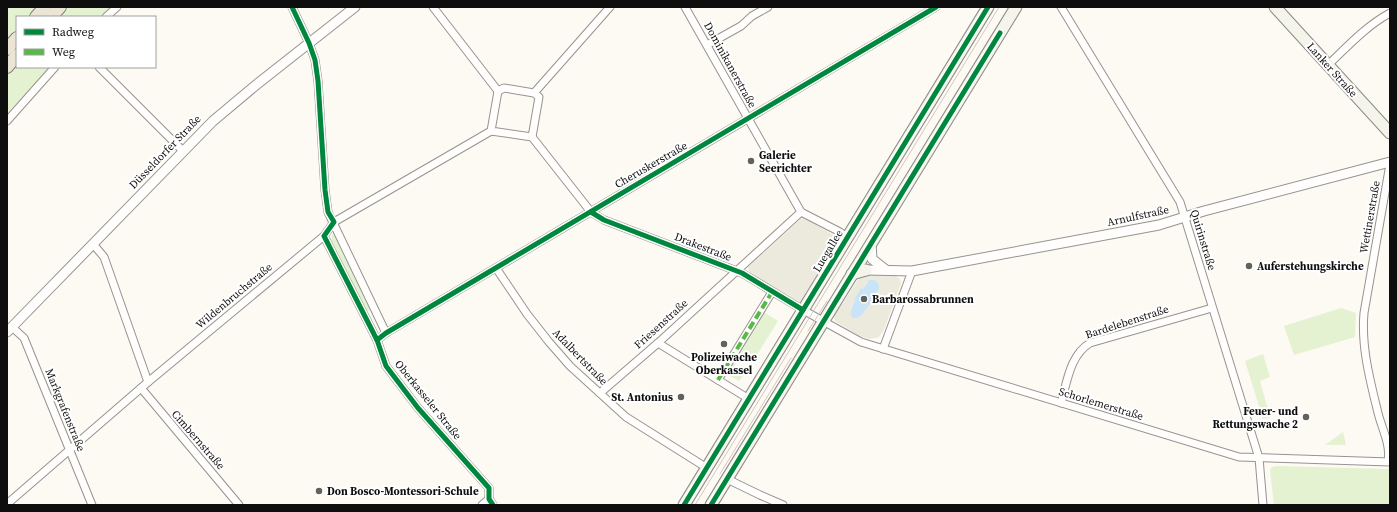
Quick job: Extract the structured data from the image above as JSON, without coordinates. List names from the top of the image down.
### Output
{
  "streets": {
    "main road": ["Lanker Straße", "Luegallee"],
    "street": [
      "Dominikanerstraße",
      "Düsseldorfer Straße",
      "Cheruskerstraße",
      "Arnulfstraße",
      "Wettinerstraße",
      "Quirinstraße",
      "Drakestraße",
      "Wildenbruchstraße",
      "Bardelebenstraße",
      "Friesenstraße",
      "Adalbertstraße",
      "Oberkasseler Straße",
      "Schorlemerstraße",
      "Markgrafenstraße",
      "Cimbernstraße"
    ]
  },
  "crossings": [
    ["Dominikanerstraße", "Cheruskerstraße"],
    ["Dominikanerstraße", "Friesenstraße"],
    ["Düsseldorfer Straße", "Markgrafenstraße"],
    ["Cheruskerstraße", "Drakestraße"],
    ["Cheruskerstraße", "Adalbertstraße"],
    ["Cheruskerstraße", "Oberkasseler Straße"],
    ["Arnulfstraße", "Wettinerstraße"],
    ["Arnulfstraße", "Quirinstraße"],
    ["Wettinerstraße", "Schorlemerstraße"],
    ["Quirinstraße", "Bardelebenstraße"],
    ["Quirinstraße", "Schorlemerstraße"],
    ["Drakestraße", "Luegallee"],
    ["Drakestraße", "Friesenstraße"],
    ["Drakestraße", "Schorlemerstraße"],
    ["Luegallee", "Adalbertstraße"],
    ["Wildenbruchstraße", "Oberkasseler Straße"],
    ["Wildenbruchstraße", "Markgrafenstraße"],
    ["Wildenbruchstraße", "Cimbernstraße"],
    ["Bardelebenstraße", "Schorlemerstraße"],
    ["Friesenstraße", "Adalbertstraße"]
  ],
  "places": [
    "Galerie Seerichter",
    "Auferstehungskirche",
    "Barbarossabrunnen",
    "Polizeiwache Oberkassel",
    "St. Antonius",
    "Feuer- und Rettungswache 2",
    "Don Bosco-Montessori-Schule"
  ],
  "legend": ["Radweg", "Weg"]
}
